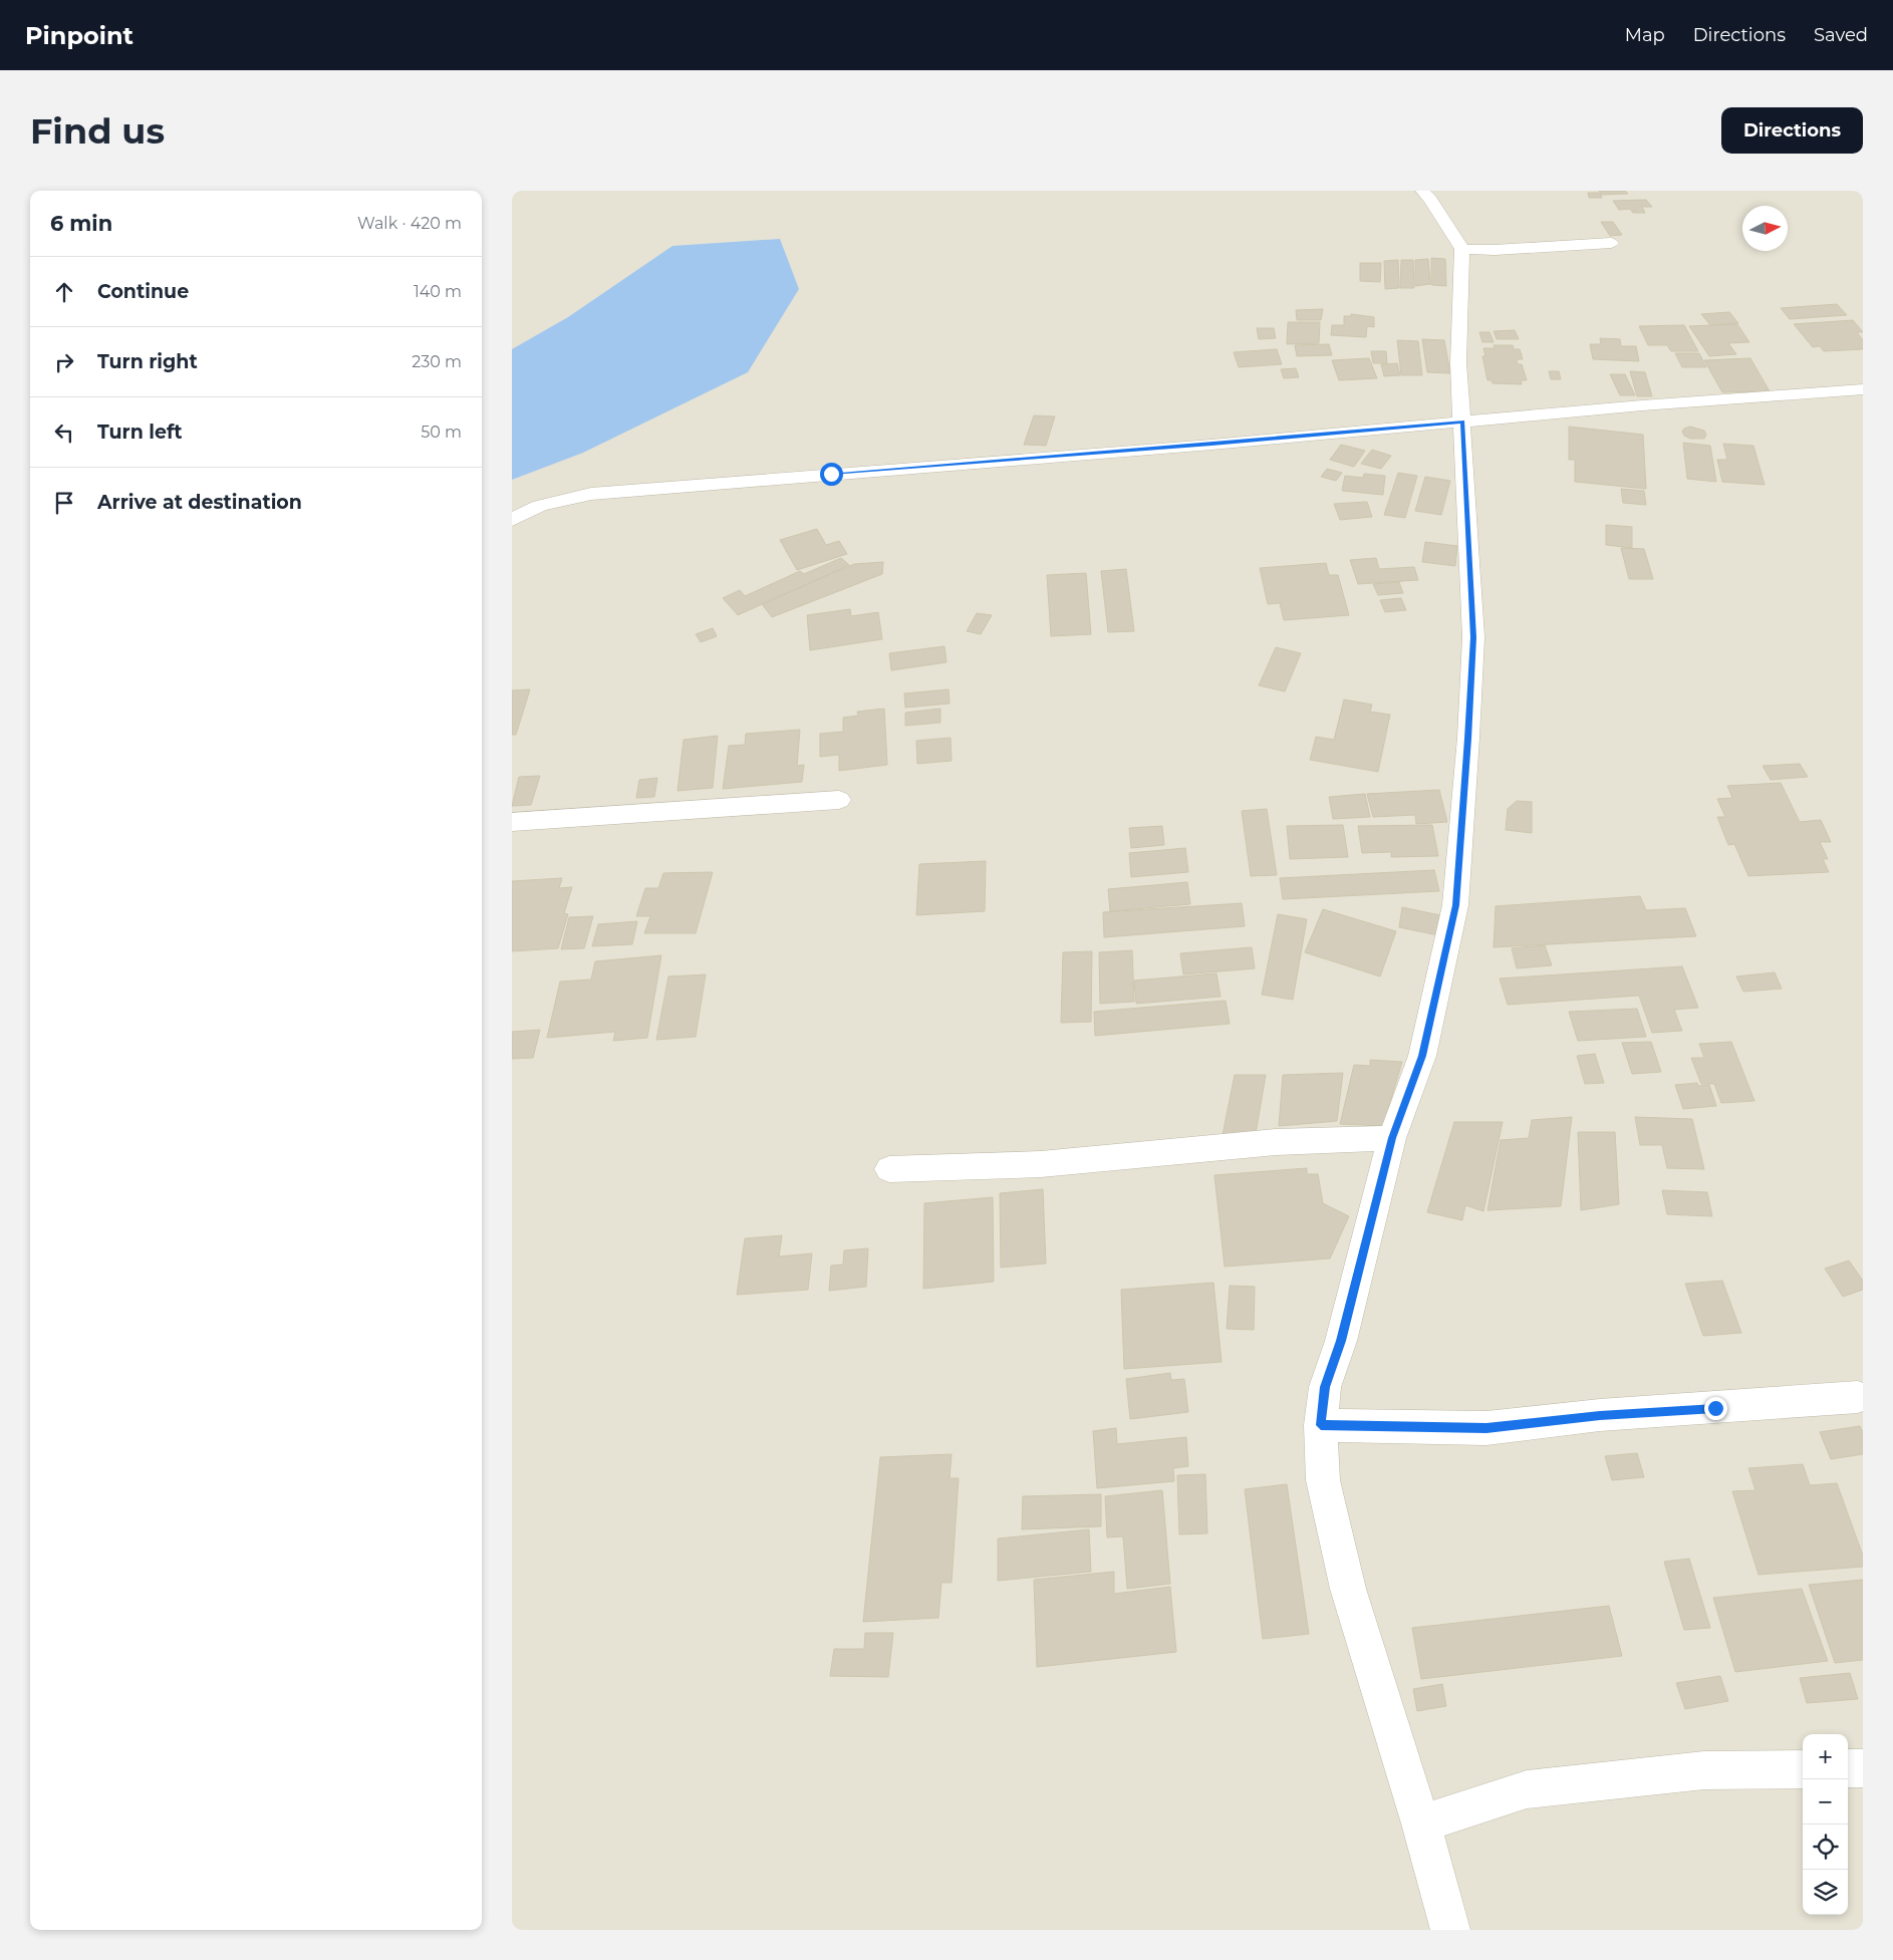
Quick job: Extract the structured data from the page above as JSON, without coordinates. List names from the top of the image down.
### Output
{
  "north": "right",
  "page": {
    "header": "Pinpoint",
    "nav": ["Map", "Directions", "Saved"],
    "buttons": "Directions",
    "title": "Find us",
    "heading": ["6 min", "Walk · 420 m"],
    "list": [
      ["Continue", "140 m"],
      ["Turn right", "230 m"],
      ["Turn left", "50 m"],
      "Arrive at destination"
    ],
    "map_buttons": ["+", "−"]
  }
}
